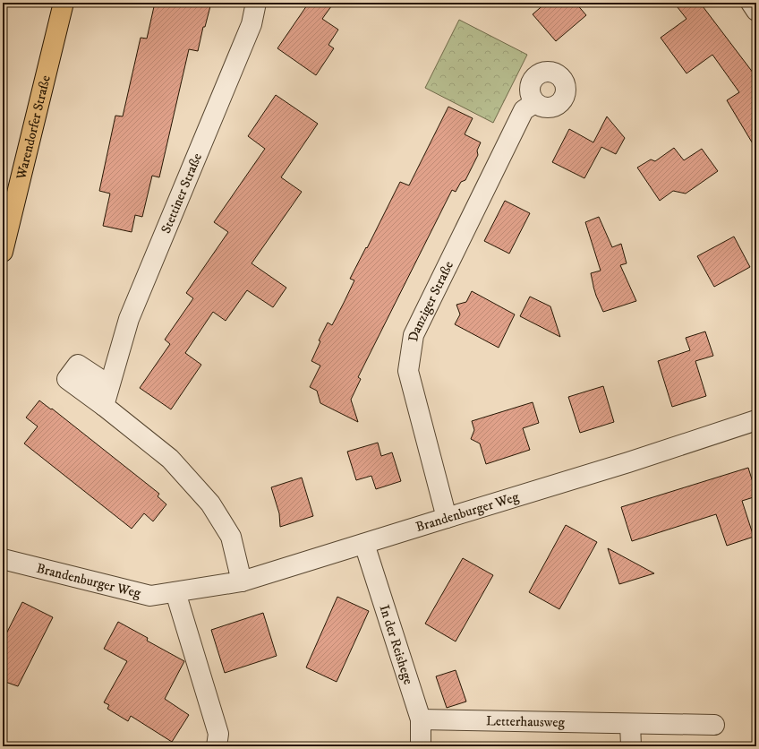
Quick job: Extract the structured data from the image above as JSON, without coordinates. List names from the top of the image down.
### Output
{
  "streets": {
    "main road": ["Warendorfer Straße"],
    "street": [
      "Stettiner Straße",
      "Danziger Straße",
      "Brandenburger Weg",
      "In der Reishege",
      "Letterhausweg"
    ]
  },
  "crossings": [
    ["Danziger Straße", "Brandenburger Weg"],
    ["Brandenburger Weg", "In der Reishege"],
    ["In der Reishege", "Letterhausweg"]
  ]
}
